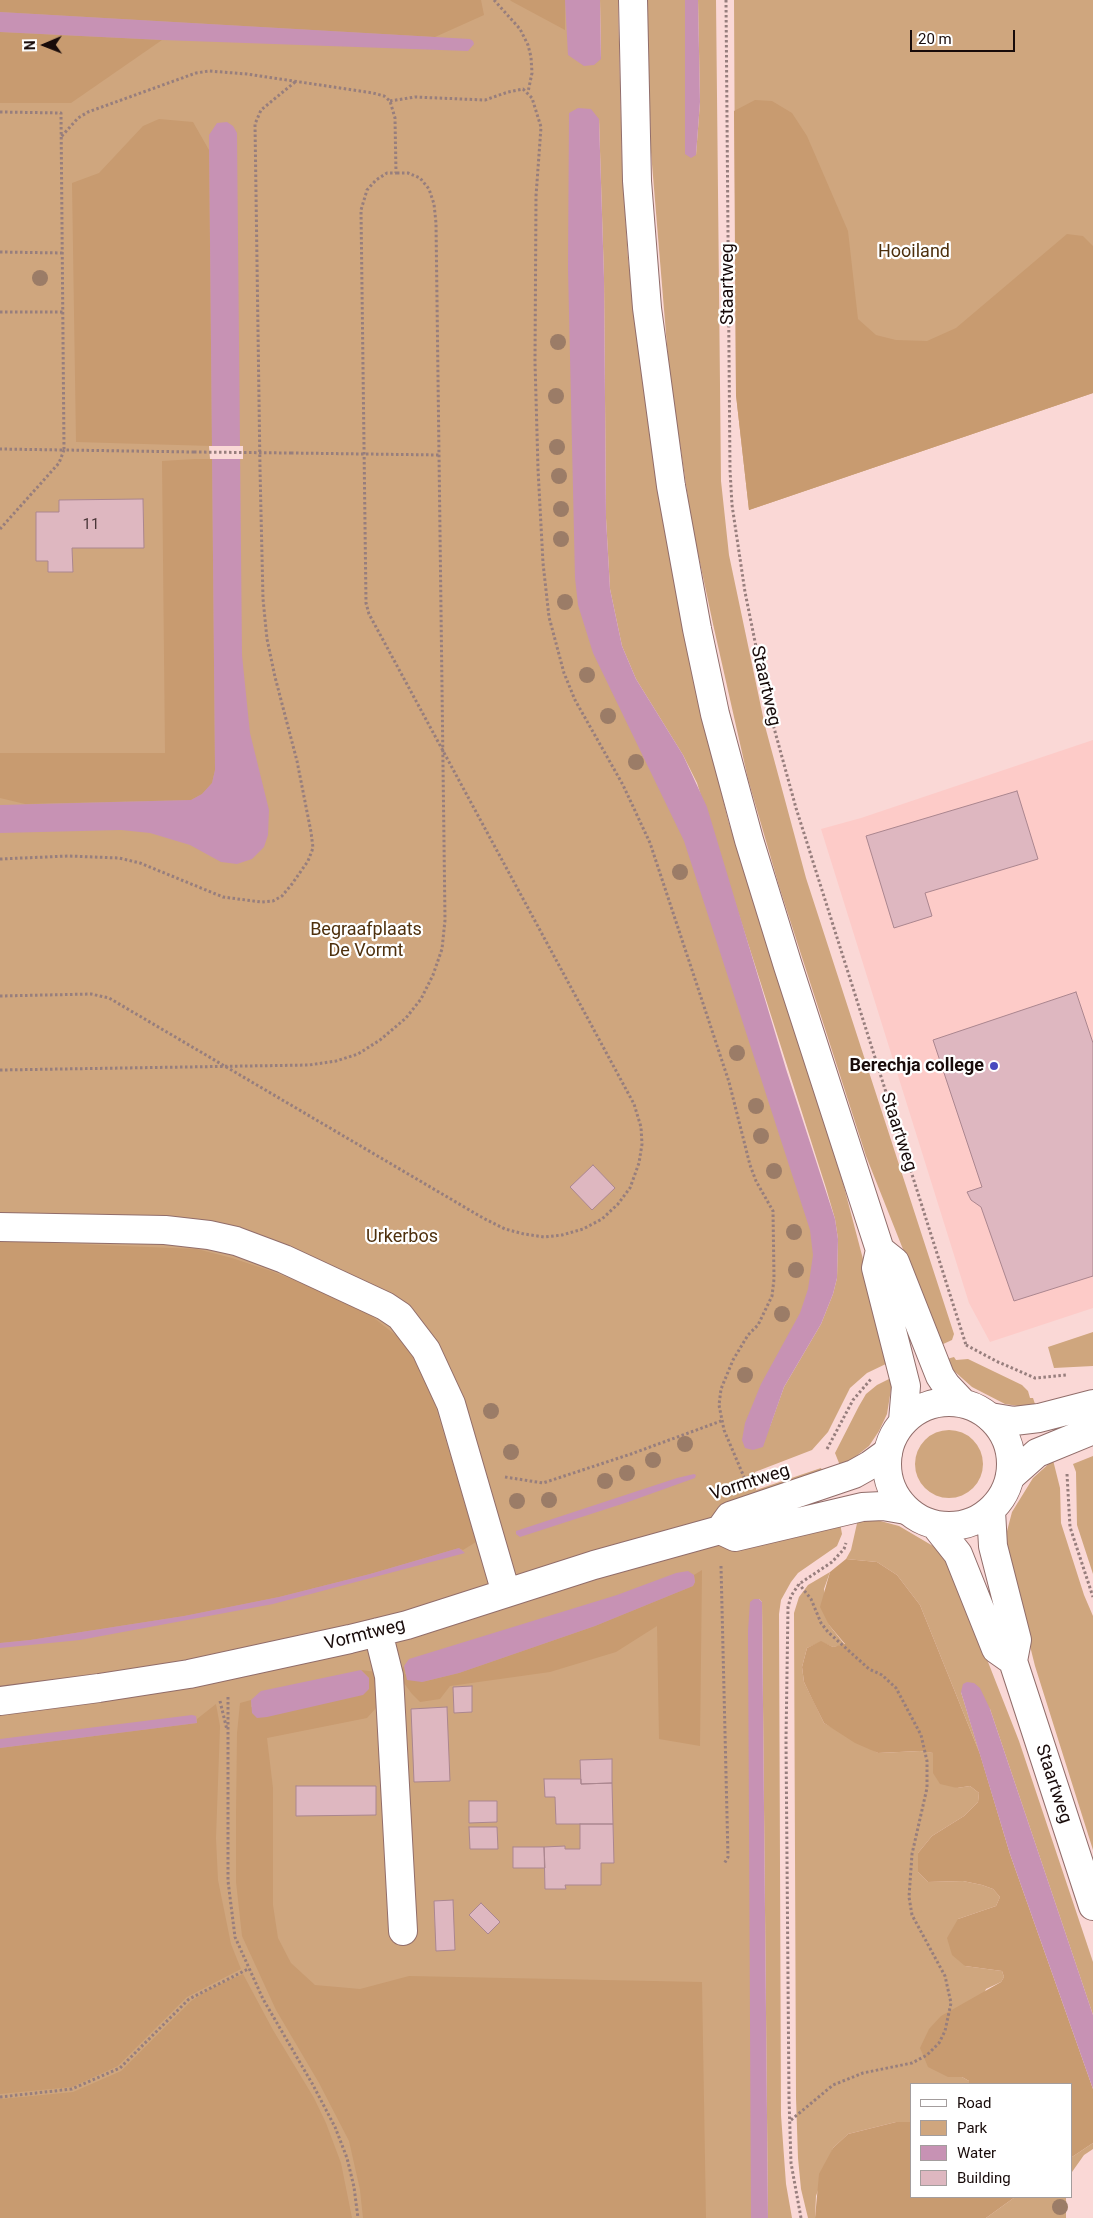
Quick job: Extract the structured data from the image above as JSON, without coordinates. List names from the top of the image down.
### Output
{
  "streets": {
    "main road": ["Staartweg", "Vormtweg"]
  },
  "crossings": [
    ["Staartweg", "Vormtweg"]
  ],
  "parks": ["Hooiland", "Begraafplaats De Vormt", "Urkerbos"],
  "places": ["Berechja college"],
  "house_numbers": ["11"],
  "legend": [
    "Road",
    "Park",
    "Water",
    "Building"
  ],
  "scale_bar": "20 m",
  "north": "left"
}
